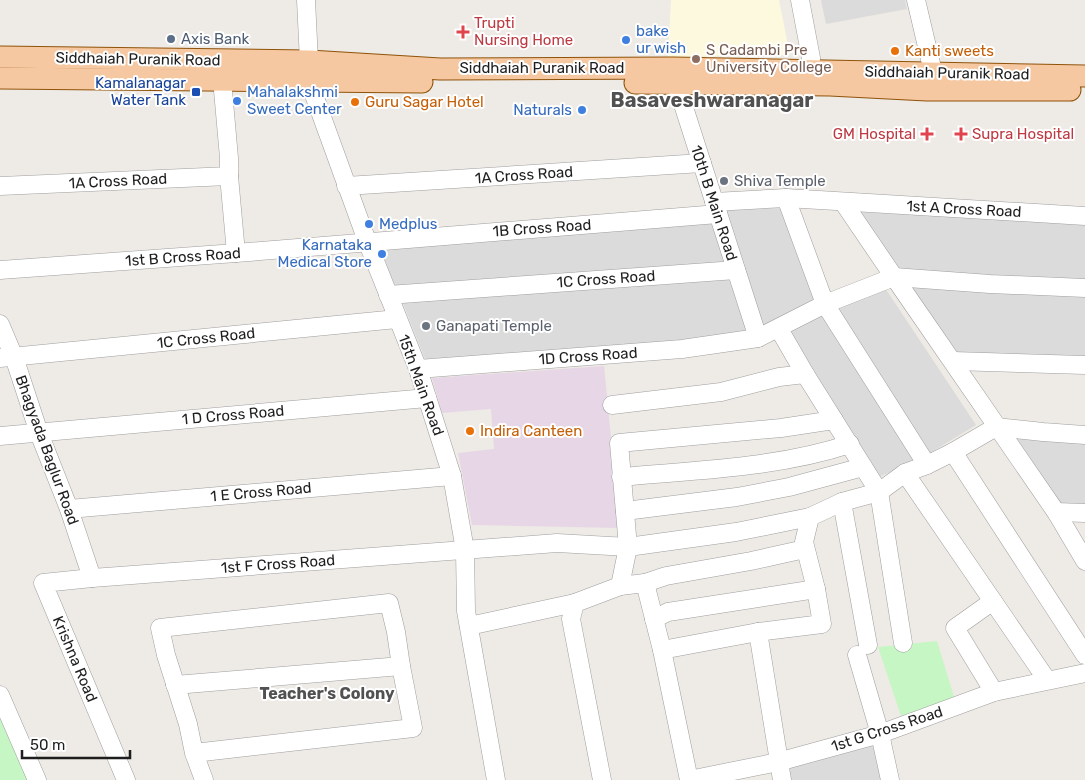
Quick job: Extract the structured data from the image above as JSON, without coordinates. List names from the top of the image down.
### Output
{
  "streets": {
    "main road": ["Siddhaiah Puranik Road"],
    "street": [
      "1A Cross Road",
      "10th B Main Road",
      "1st A Cross Road",
      "1B Cross Road",
      "1st B Cross Road",
      "1C Cross Road",
      "1D Cross Road",
      "15th Main Road",
      "1 D Cross Road",
      "Bhagyada Baglur Road",
      "1 E Cross Road",
      "1st F Cross Road",
      "Krishna Road",
      "1st G Cross Road"
    ]
  },
  "crossings": [
    ["Siddhaiah Puranik Road", "10th B Main Road"],
    ["Siddhaiah Puranik Road", "15th Main Road"],
    ["1A Cross Road", "10th B Main Road"],
    ["1A Cross Road", "15th Main Road"],
    ["10th B Main Road", "1B Cross Road"],
    ["10th B Main Road", "1C Cross Road"],
    ["10th B Main Road", "1D Cross Road"],
    ["1st A Cross Road", "1B Cross Road"],
    ["1B Cross Road", "1st B Cross Road"],
    ["1B Cross Road", "15th Main Road"],
    ["1st B Cross Road", "15th Main Road"],
    ["1C Cross Road", "15th Main Road"],
    ["1C Cross Road", "Bhagyada Baglur Road"],
    ["1D Cross Road", "15th Main Road"],
    ["15th Main Road", "1 D Cross Road"],
    ["15th Main Road", "1 E Cross Road"],
    ["15th Main Road", "1st F Cross Road"],
    ["1 D Cross Road", "Bhagyada Baglur Road"],
    ["Bhagyada Baglur Road", "1 E Cross Road"],
    ["Bhagyada Baglur Road", "1st F Cross Road"],
    ["Bhagyada Baglur Road", "Krishna Road"],
    ["1st F Cross Road", "Krishna Road"]
  ],
  "districts": ["Basaveshwaranagar", "Teacher's Colony"],
  "places": {
    "health": ["Trupti Nursing Home", "GM Hospital", "Supra Hospital"],
    "other": [
      "Axis Bank",
      "bake ur wish",
      "Kanti sweets",
      "S Cadambi Pre University College",
      "Mahalakshmi Sweet Center",
      "Guru Sagar Hotel",
      "Naturals",
      "Shiva Temple",
      "Medplus",
      "Karnataka Medical Store",
      "Ganapati Temple",
      "Indira Canteen"
    ],
    "transit": ["Kamalanagar Water Tank"]
  },
  "scale_bar": "50 m"
}
